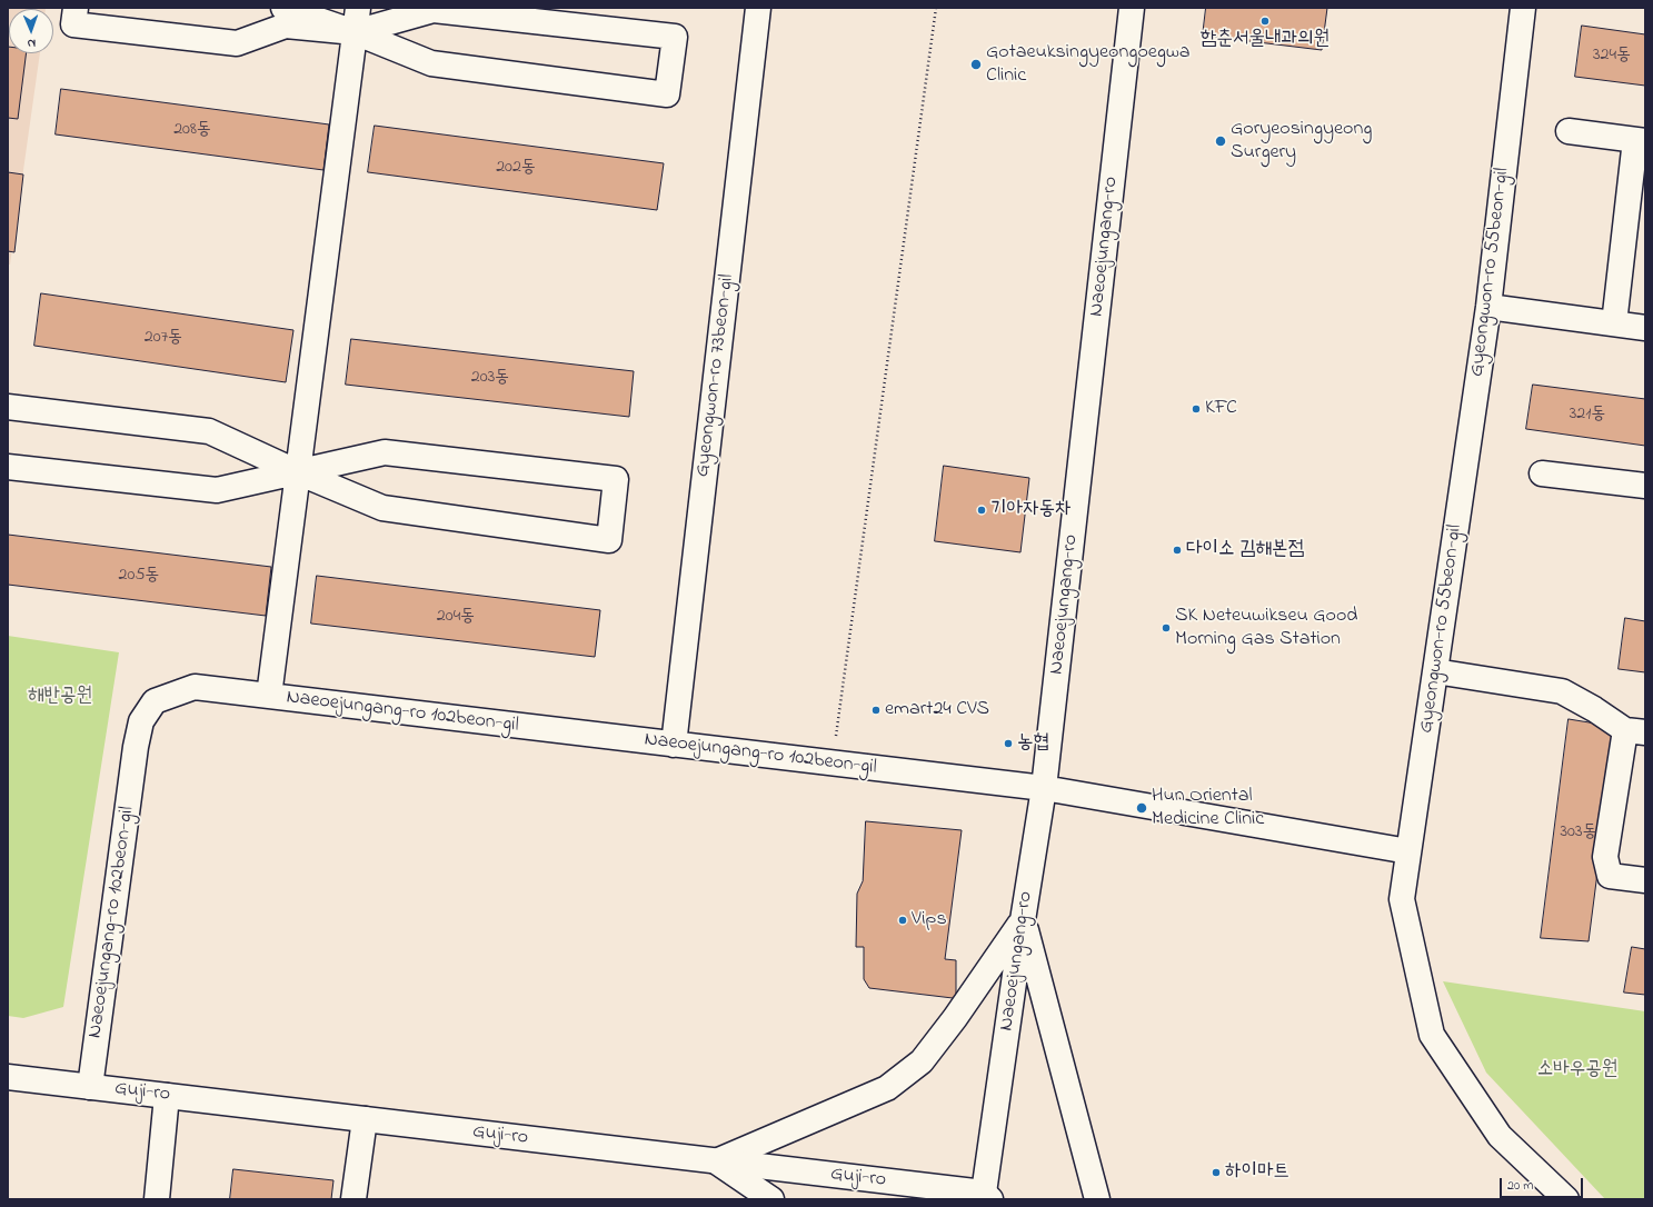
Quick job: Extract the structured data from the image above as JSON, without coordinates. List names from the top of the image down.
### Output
{
  "streets": {
    "street": [
      "Naeoejungang-ro",
      "Gyeongwon-ro 55beon-gil",
      "Gyeongwon-ro 73beon-gil",
      "Naeoejungang-ro 102beon-gil",
      "Guji-ro"
    ]
  },
  "crossings": [
    ["Naeoejungang-ro", "Naeoejungang-ro 102beon-gil"],
    ["Naeoejungang-ro", "Guji-ro"],
    ["Gyeongwon-ro 55beon-gil", "Naeoejungang-ro 102beon-gil"],
    ["Gyeongwon-ro 73beon-gil", "Naeoejungang-ro 102beon-gil"],
    ["Naeoejungang-ro 102beon-gil", "Guji-ro"]
  ],
  "parks": ["해반공원", "소바우공원"],
  "places": [
    "함춘서울내과의원",
    "Gotaeuksingyeongoegwa Clinic",
    "Goryeosingyeong Surgery",
    "KFC",
    "기아자동차",
    "다이소 김해본점",
    "SK Neteuwikseu Good Morning Gas Station",
    "emart24 CVS",
    "농협",
    "Hun Oriental Medicine Clinic",
    "Vips",
    "하이마트"
  ],
  "house_numbers": [
    "324동",
    "208동",
    "202동",
    "207동",
    "203동",
    "321동",
    "205동",
    "204동",
    "303동"
  ],
  "scale_bar": "20 m",
  "north": "bottom"
}
